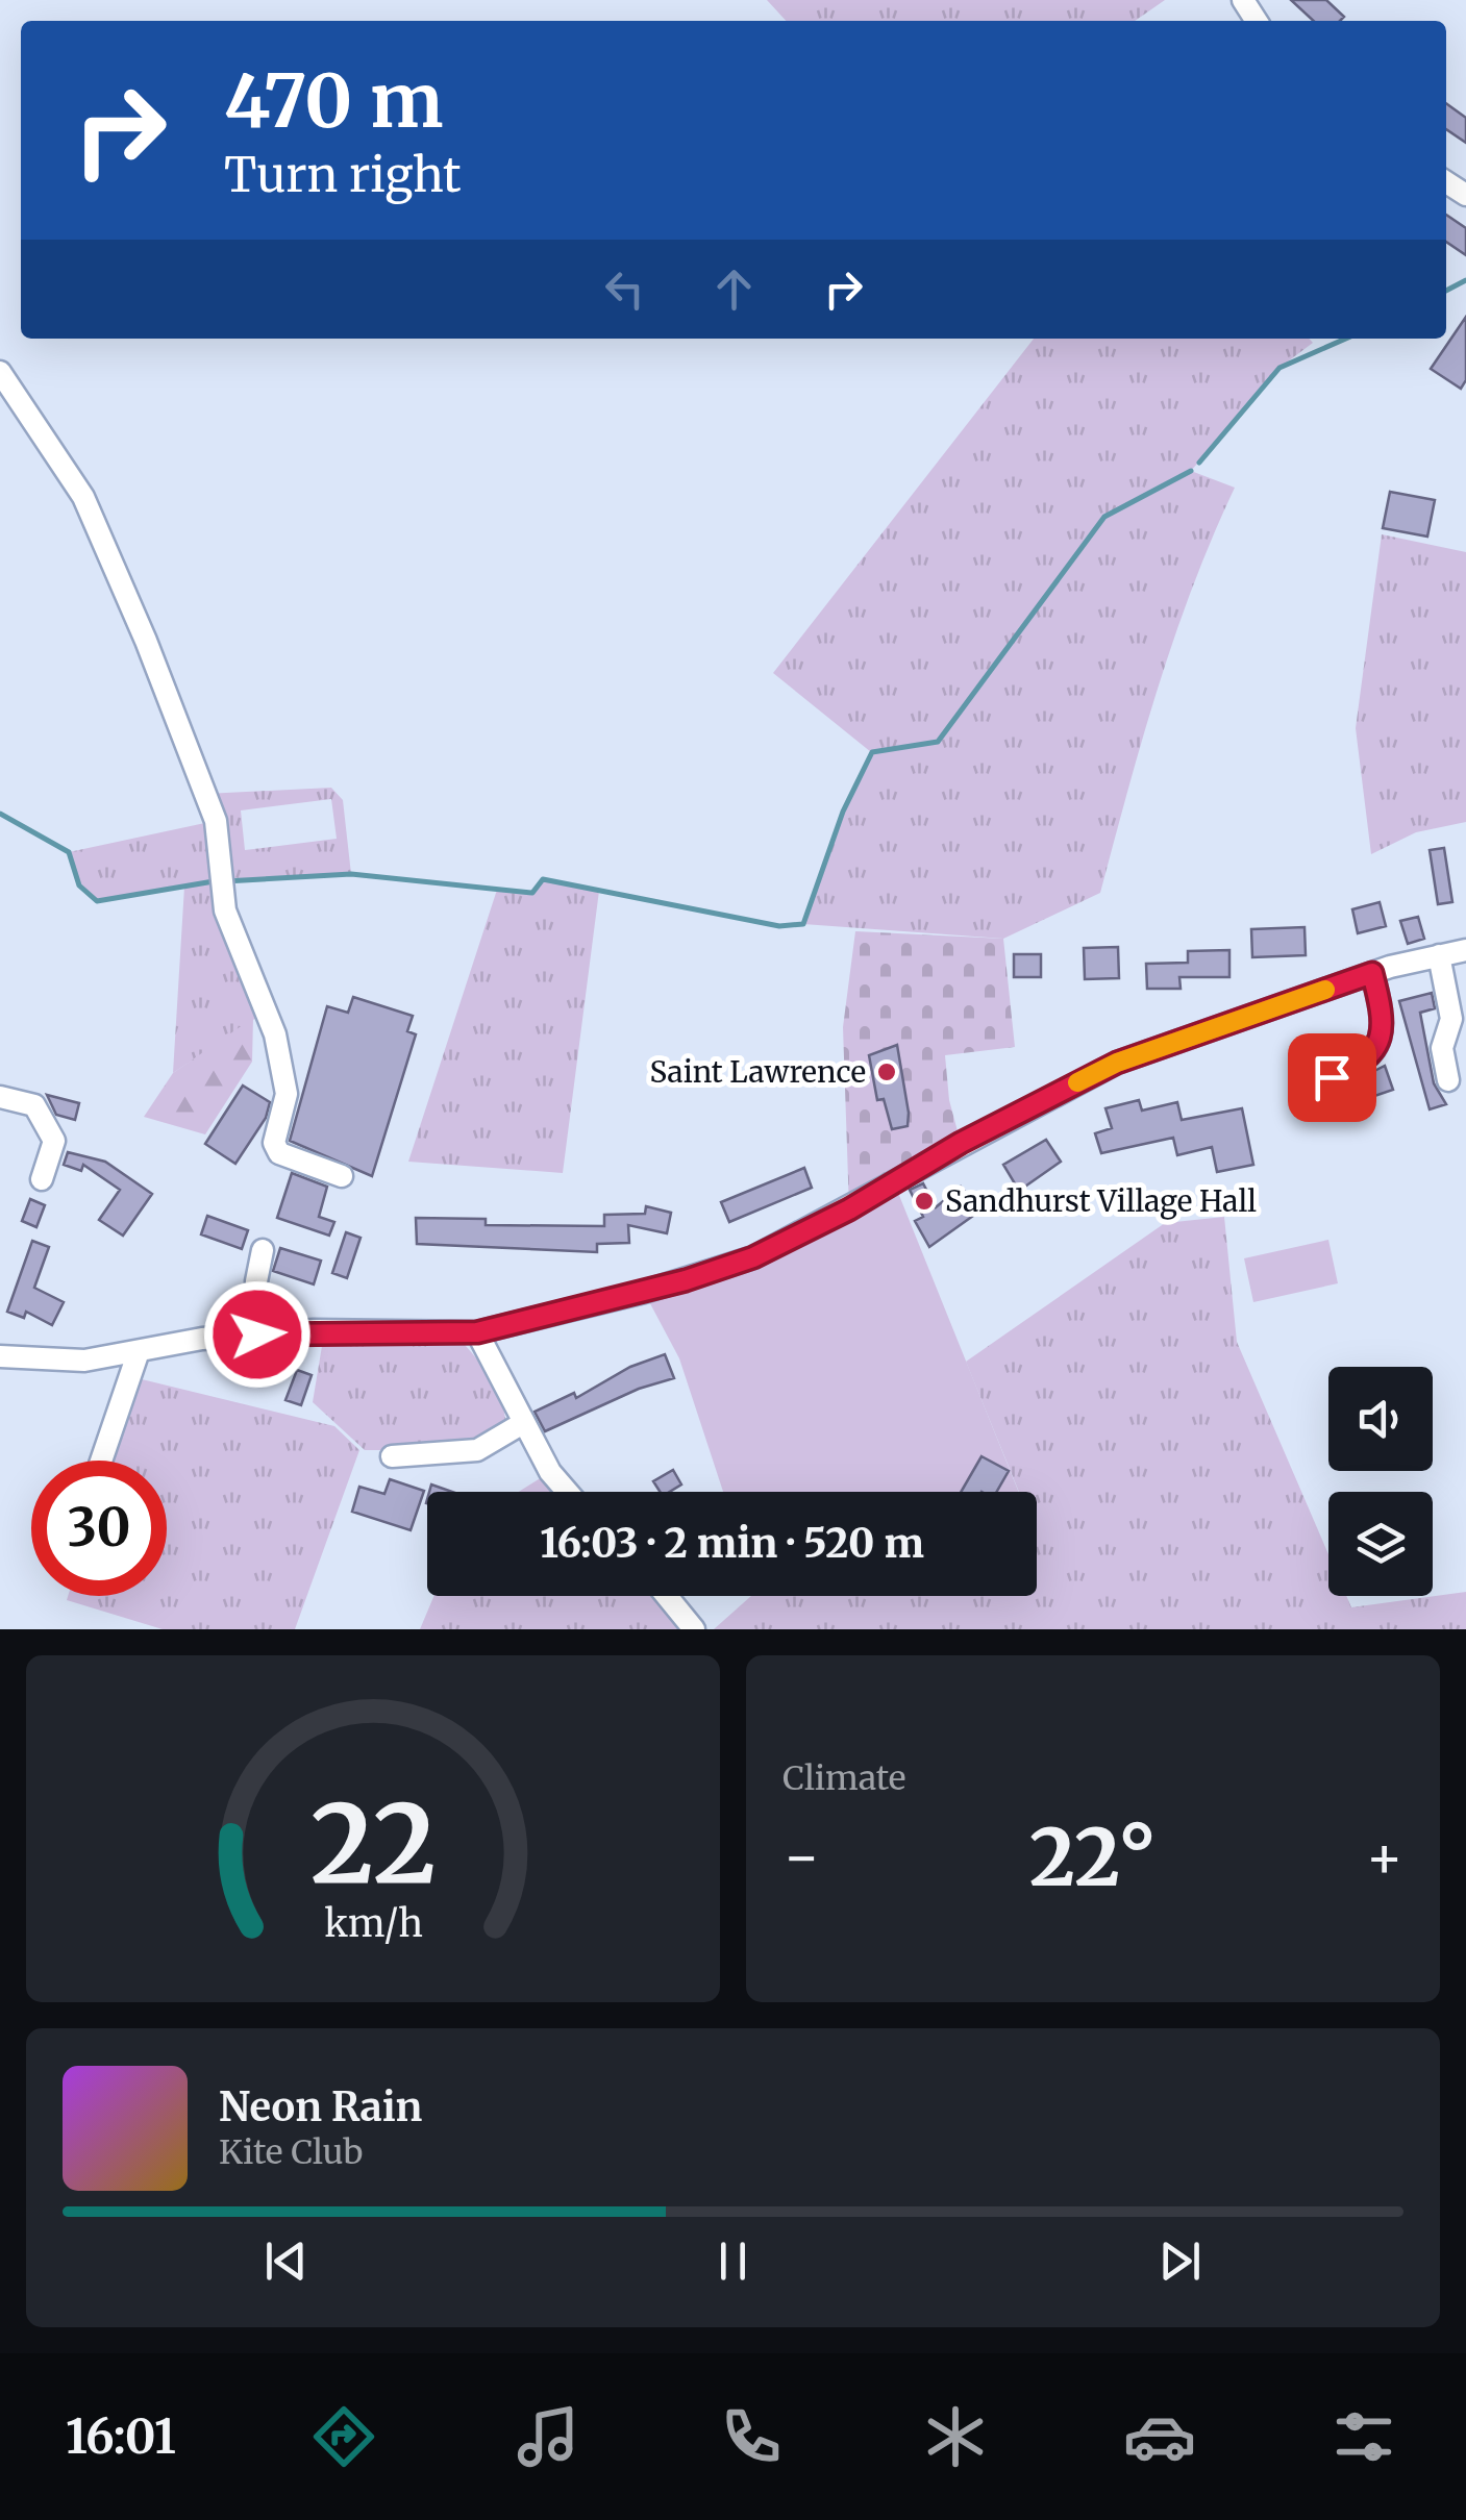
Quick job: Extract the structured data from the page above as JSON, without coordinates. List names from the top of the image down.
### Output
{
  "places": ["Saint Lawrence", "Sandhurst Village Hall"],
  "page": {
    "turn": ["470 m", "Turn right"],
    "limit": "30",
    "trip": "16:03 · 2 min · 520 m",
    "tile": "Climate",
    "heat": ["−", "22°", "+"],
    "song": ["Neon Rain", "Kite Club"],
    "tabs": "16:01",
    "gauge": ["22", "km/h"]
  }
}
